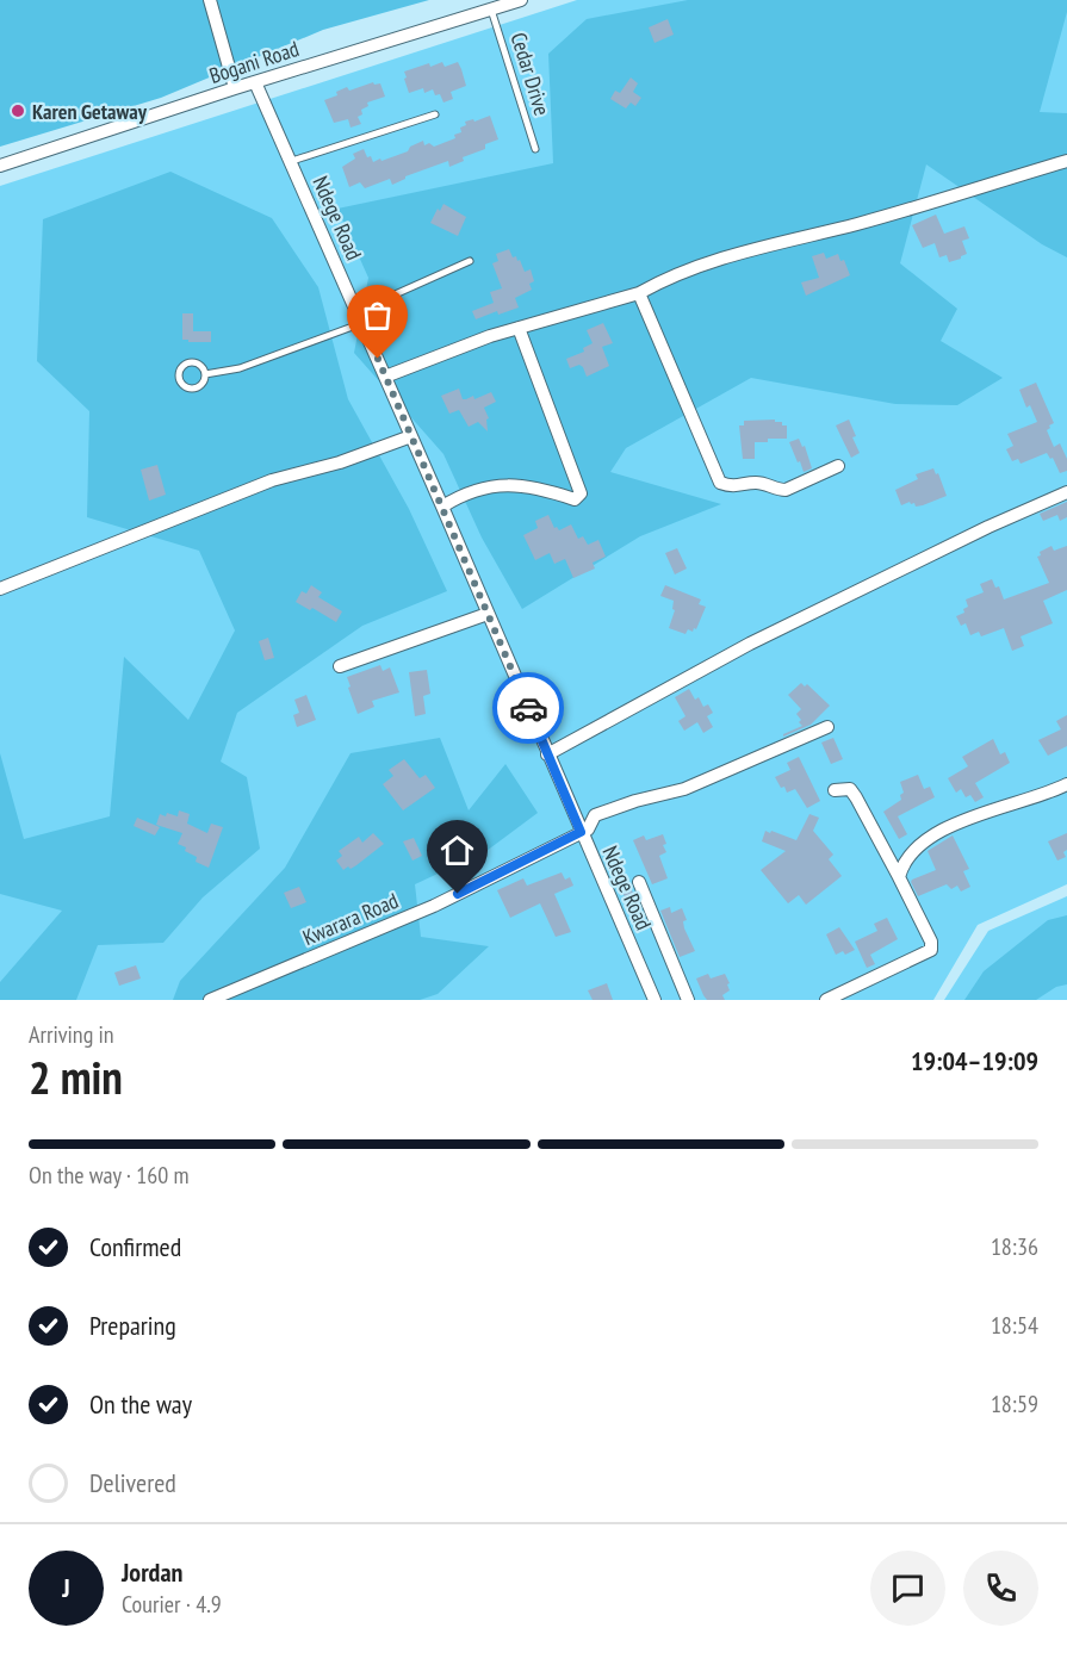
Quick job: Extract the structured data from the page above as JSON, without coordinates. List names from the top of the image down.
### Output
{
  "streets": {
    "street": ["Bogani Road", "Ndege Road", "Kwarara Road"],
    "lane": ["Cedar Drive"]
  },
  "crossings": [
    ["Bogani Road", "Cedar Drive"],
    ["Bogani Road", "Ndege Road"],
    ["Ndege Road", "Kwarara Road"]
  ],
  "places": ["Karen Getaway"],
  "page": {
    "heading": ["2 min", "Arriving in", "19:04–19:09"],
    "panel": ["Jordan", "Courier · 4.9"],
    "bar": "On the way · 160 m",
    "list": [
      ["Confirmed", "18:36"],
      ["Preparing", "18:54"],
      ["On the way", "18:59"],
      "Delivered"
    ],
    "round": "J"
  }
}
